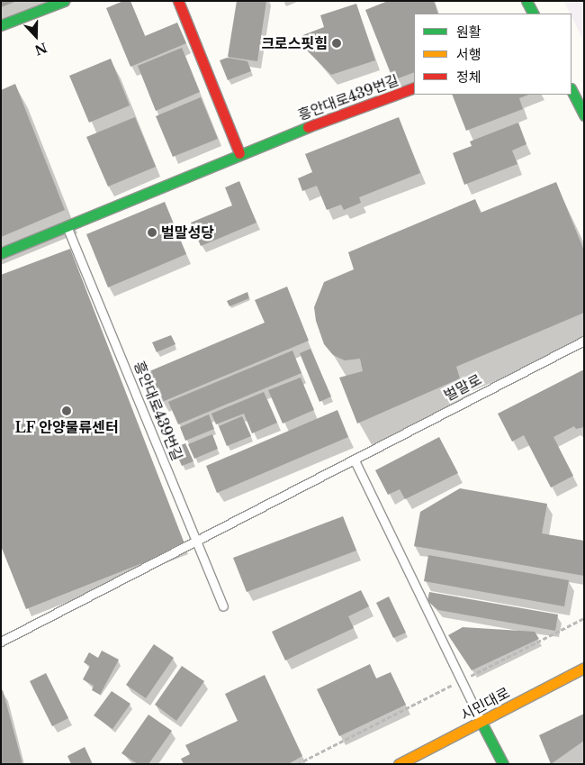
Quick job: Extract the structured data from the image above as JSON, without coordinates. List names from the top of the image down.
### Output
{
  "streets": {
    "street": ["흥안대로439번길", "시민대로"],
    "lane": ["벌말로"]
  },
  "crossings": [
    ["흥안대로439번길", "벌말로"]
  ],
  "places": ["크로스핏힘", "벌말성당", "LF 안양물류센터"],
  "legend": ["원활", "서행", "정체"],
  "north": "bottom"
}
